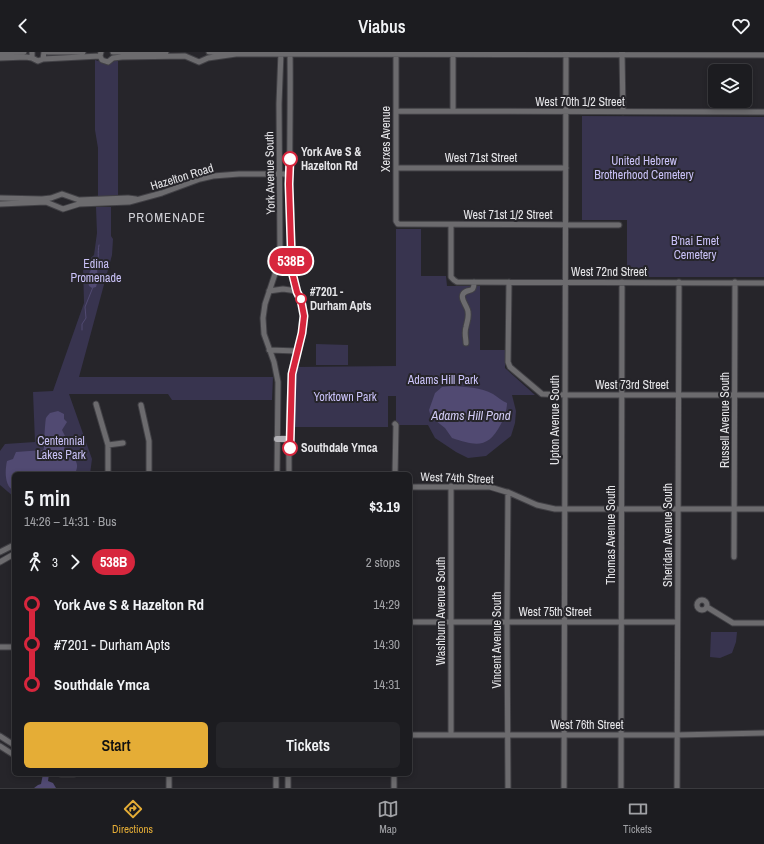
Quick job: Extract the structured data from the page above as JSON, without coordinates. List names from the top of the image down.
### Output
{
  "streets": {
    "street": [
      "West 70th 1/2 Street",
      "Xerxes Avenue",
      "West 71st Street",
      "York Avenue South",
      "Hazelton Road",
      "West 71st 1/2 Street",
      "West 72nd Street",
      "West 73rd Street",
      "Upton Avenue South",
      "Russell Avenue South",
      "West 74th Street",
      "Thomas Avenue South",
      "Sheridan Avenue South",
      "Washburn Avenue South",
      "West 75th Street",
      "Vincent Avenue South",
      "West 76th Street"
    ]
  },
  "crossings": [
    ["West 70th 1/2 Street", "Xerxes Avenue"],
    ["West 70th 1/2 Street", "Upton Avenue South"],
    ["Xerxes Avenue", "West 71st Street"],
    ["Xerxes Avenue", "West 71st 1/2 Street"],
    ["West 71st Street", "Upton Avenue South"],
    ["York Avenue South", "Hazelton Road"],
    ["West 71st 1/2 Street", "West 72nd Street"],
    ["West 71st 1/2 Street", "Upton Avenue South"],
    ["West 72nd Street", "West 73rd Street"],
    ["West 72nd Street", "Upton Avenue South"],
    ["West 72nd Street", "Russell Avenue South"],
    ["West 72nd Street", "Thomas Avenue South"],
    ["West 72nd Street", "Sheridan Avenue South"],
    ["West 73rd Street", "Upton Avenue South"],
    ["West 73rd Street", "Russell Avenue South"],
    ["West 73rd Street", "Thomas Avenue South"],
    ["West 73rd Street", "Sheridan Avenue South"],
    ["Upton Avenue South", "West 74th Street"],
    ["Upton Avenue South", "West 75th Street"],
    ["Upton Avenue South", "West 76th Street"],
    ["Russell Avenue South", "West 74th Street"],
    ["West 74th Street", "Thomas Avenue South"],
    ["West 74th Street", "Sheridan Avenue South"],
    ["West 74th Street", "Washburn Avenue South"],
    ["West 74th Street", "Vincent Avenue South"],
    ["Thomas Avenue South", "West 75th Street"],
    ["Thomas Avenue South", "West 76th Street"],
    ["Sheridan Avenue South", "West 75th Street"],
    ["Sheridan Avenue South", "West 76th Street"],
    ["Washburn Avenue South", "West 75th Street"],
    ["Washburn Avenue South", "West 76th Street"],
    ["West 75th Street", "Vincent Avenue South"],
    ["Vincent Avenue South", "West 76th Street"]
  ],
  "districts": ["PROMENADE"],
  "water": ["Adams Hill Pond"],
  "parks": [
    "United Hebrew Brotherhood Cemetery",
    "B'nai Emet Cemetery",
    "Edina Promenade",
    "Adams Hill Park",
    "Yorktown Park",
    "Centennial Lakes Park"
  ],
  "places": ["York Ave S & Hazelton Rd", "#7201 - Durham Apts", "Southdale Ymca"],
  "lines": ["bus line 538B"],
  "page": {
    "header": "Viabus",
    "on_map": "538B",
    "heading": ["5 min", "14:26 – 14:31 · Bus", "$3.19"],
    "legs": ["3", "538B", "2 stops"],
    "list": [
      {
        "name": "York Ave S & Hazelton Rd",
        "value": "14:29"
      },
      {
        "name": "#7201 - Durham Apts",
        "value": "14:30"
      },
      {
        "name": "Southdale Ymca",
        "value": "14:31"
      }
    ],
    "buttons": ["Start", "Tickets"],
    "tabs": ["Directions", "Map", "Tickets"]
  }
}
